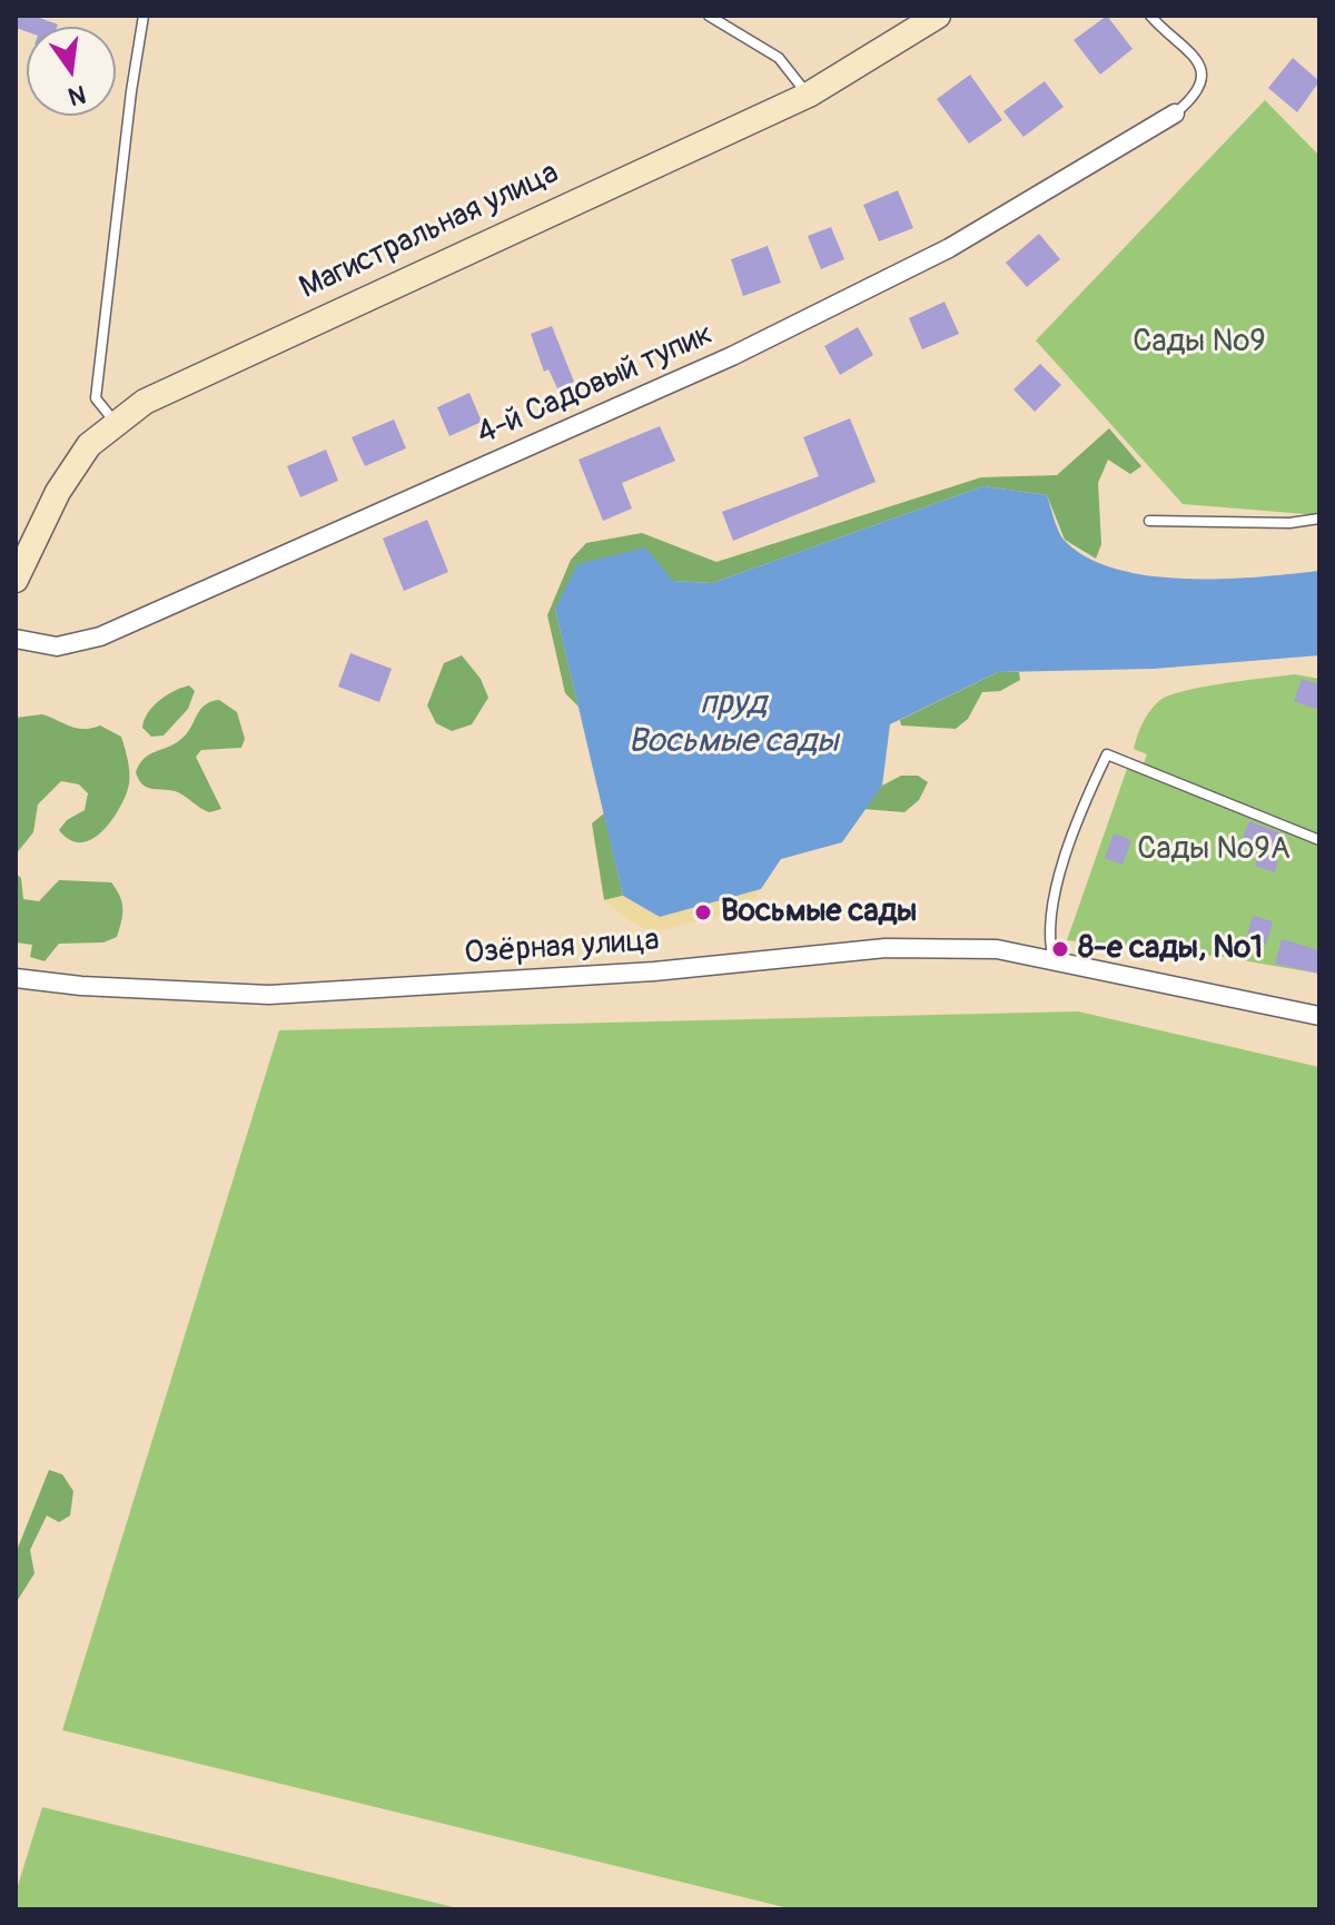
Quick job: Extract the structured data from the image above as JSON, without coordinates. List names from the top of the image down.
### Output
{
  "streets": {
    "street": ["Магистральная улица", "4-й Садовый тупик", "Озёрная улица"]
  },
  "water": ["пруд Восьмые сады"],
  "parks": ["Сады №9", "Сады №9А"],
  "places": ["Восьмые сады", "8-е сады, №1"],
  "north": "bottom"
}
